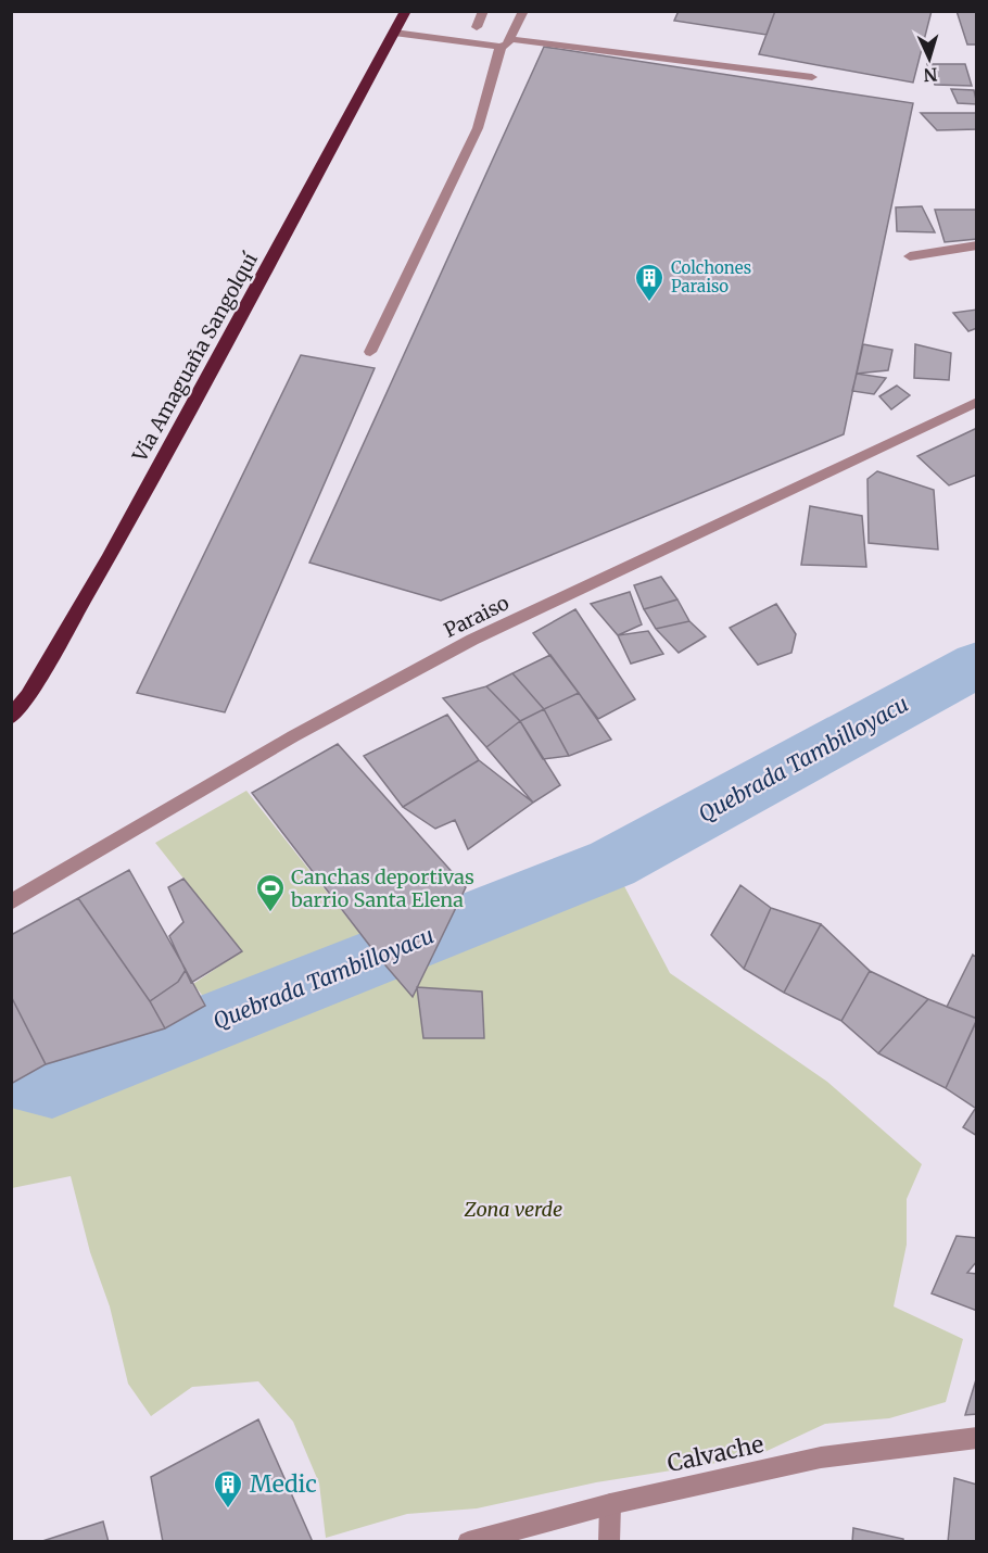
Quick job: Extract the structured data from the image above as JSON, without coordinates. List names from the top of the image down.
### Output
{
  "streets": {
    "highway": ["Via Amaguaña Sangolquí"],
    "street": ["Paraiso", "Calvache"]
  },
  "water": ["Quebrada Tambilloyacu"],
  "parks": ["Zona verde"],
  "places": {
    "building": ["Colchones Paraiso", "Medic"],
    "sports": ["Canchas deportivas barrio Santa Elena"]
  },
  "north": "bottom"
}
